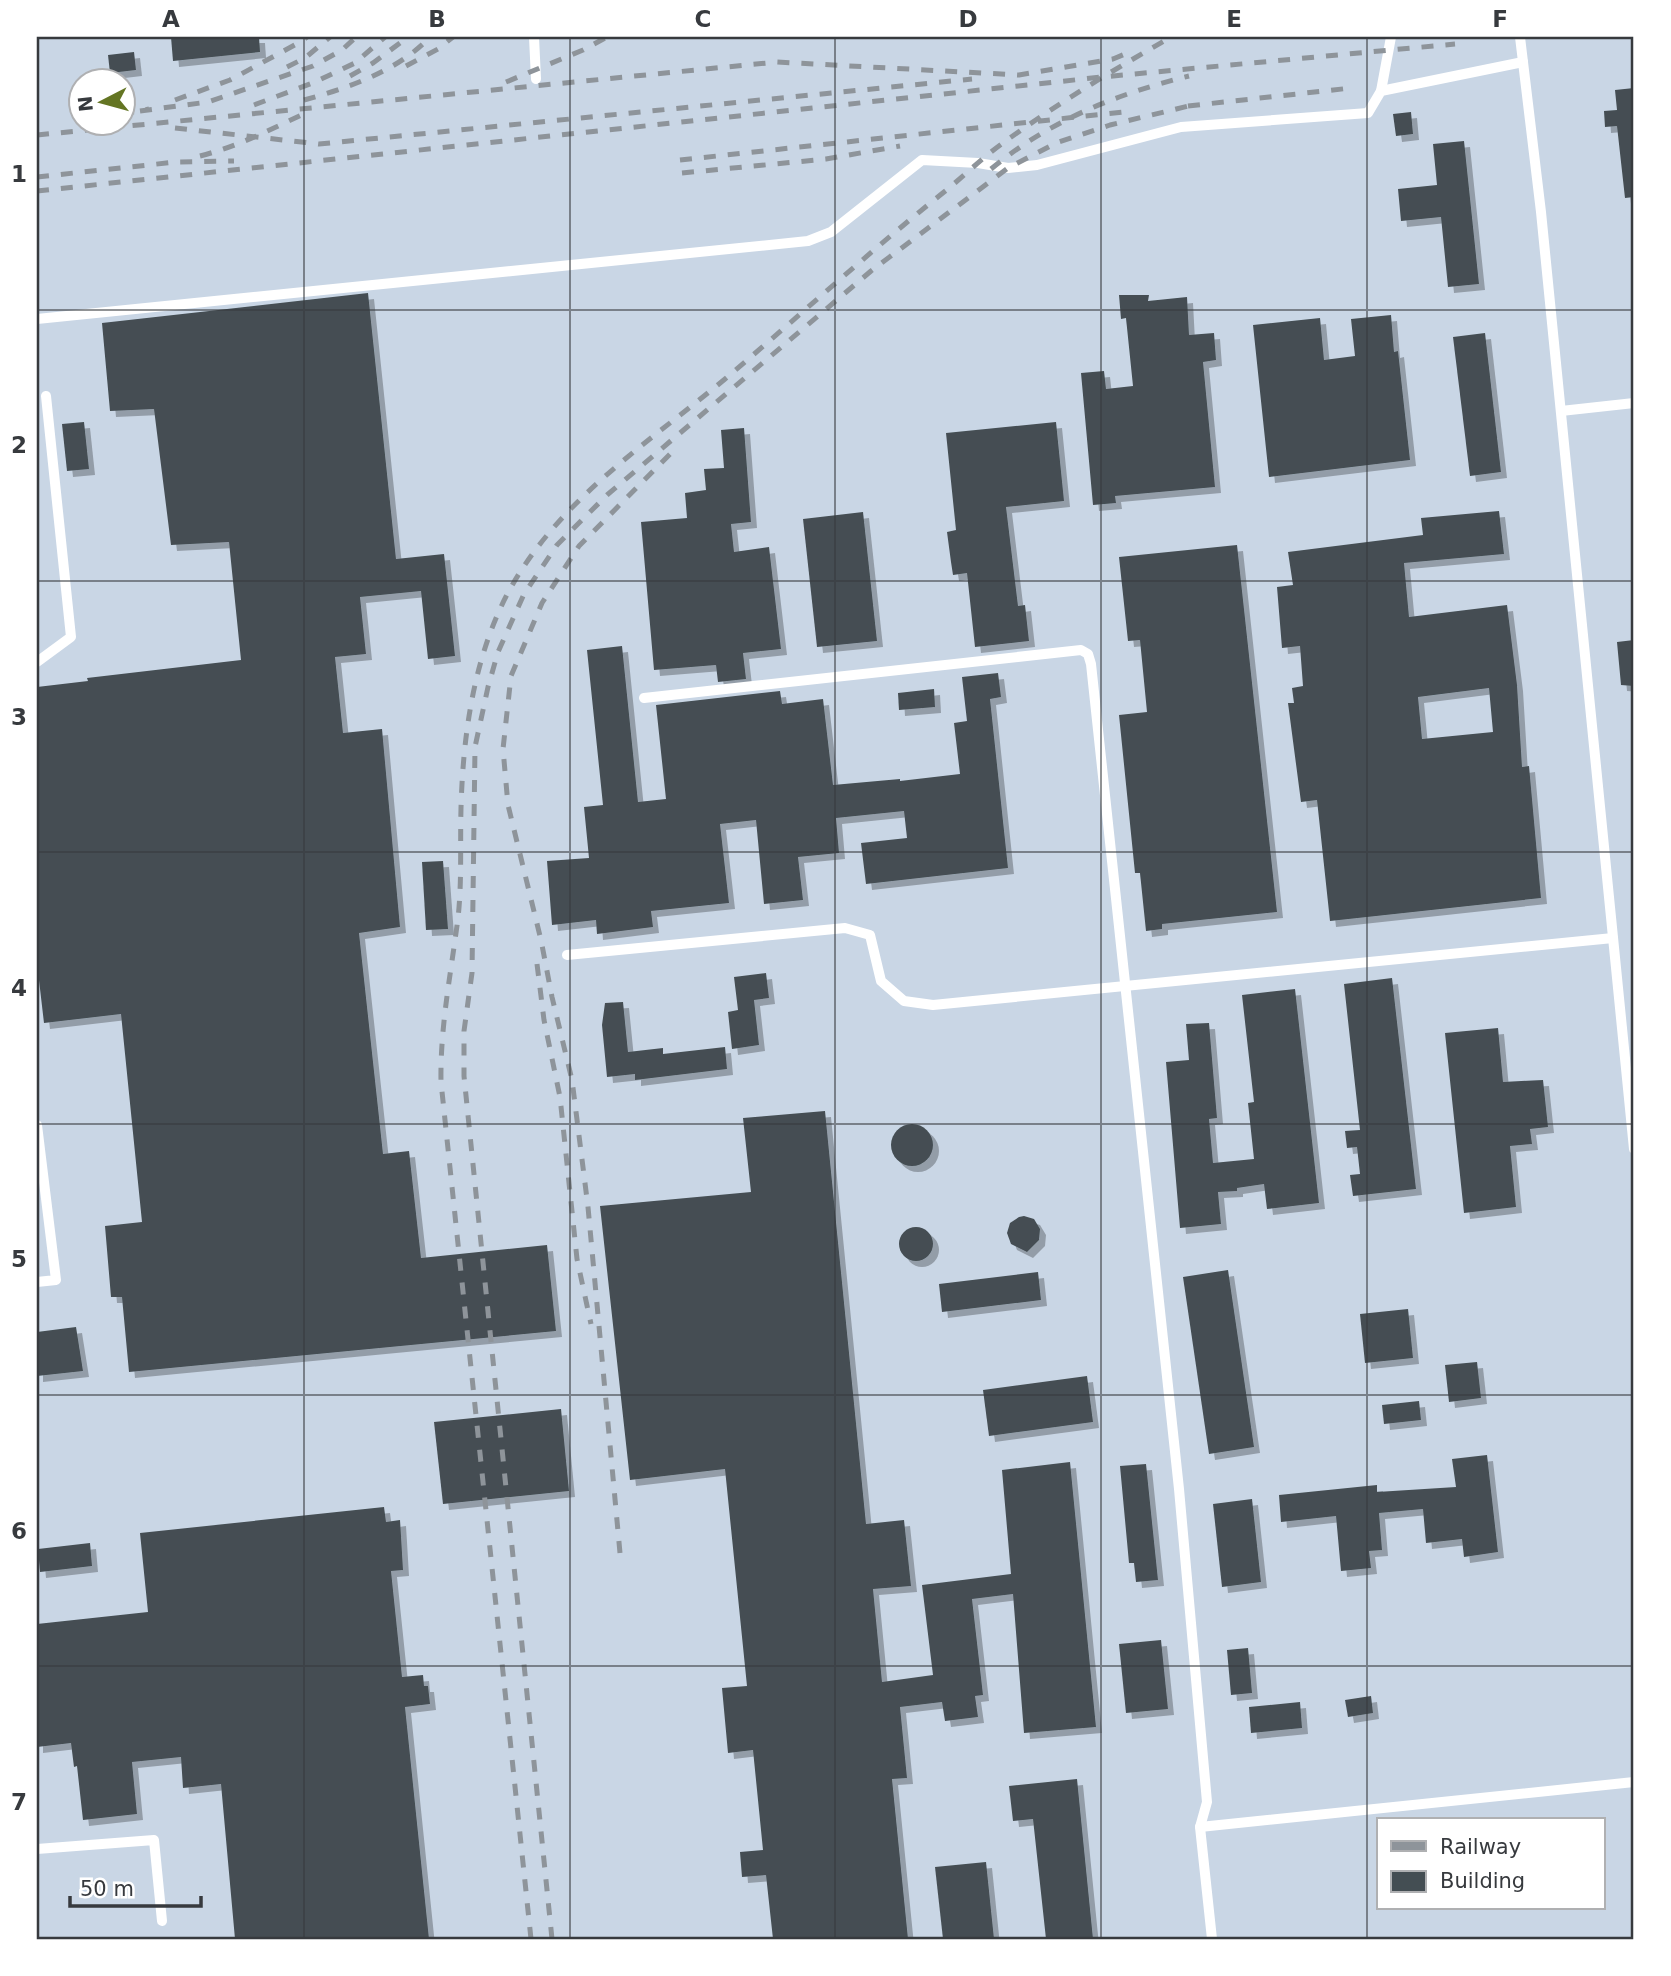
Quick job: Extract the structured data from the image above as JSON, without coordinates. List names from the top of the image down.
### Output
{
  "legend": ["Railway", "Building"],
  "scale_bar": "50 m",
  "north": "left",
  "grid": {
    "columns": [
      "A",
      "B",
      "C",
      "D",
      "E",
      "F"
    ],
    "rows": [
      "1",
      "2",
      "3",
      "4",
      "5",
      "6",
      "7"
    ]
  }
}
